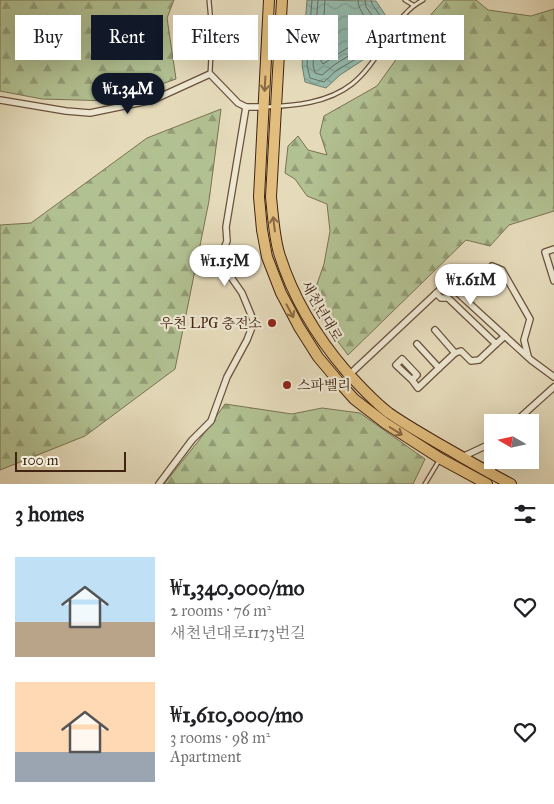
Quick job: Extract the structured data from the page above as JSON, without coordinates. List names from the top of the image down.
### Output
{
  "streets": {
    "main road": ["새천년대로"]
  },
  "places": ["우천 LPG 충전소", "스파벨리"],
  "scale_bar": "100 m",
  "north": "left",
  "page": {
    "chip": [
      "Buy",
      "Rent",
      "Filters",
      "New",
      "Apartment"
    ],
    "price": ["₩1.34M", "₩1.15M", "₩1.61M"],
    "scale": "100 m",
    "heading": "3 homes",
    "list": [
      {
        "name": "₩1,340,000/mo",
        "note": "2 rooms · 76 m² · 새천년대로1173번길"
      },
      {
        "name": "₩1,610,000/mo",
        "note": "3 rooms · 98 m² · Apartment"
      }
    ]
  }
}
